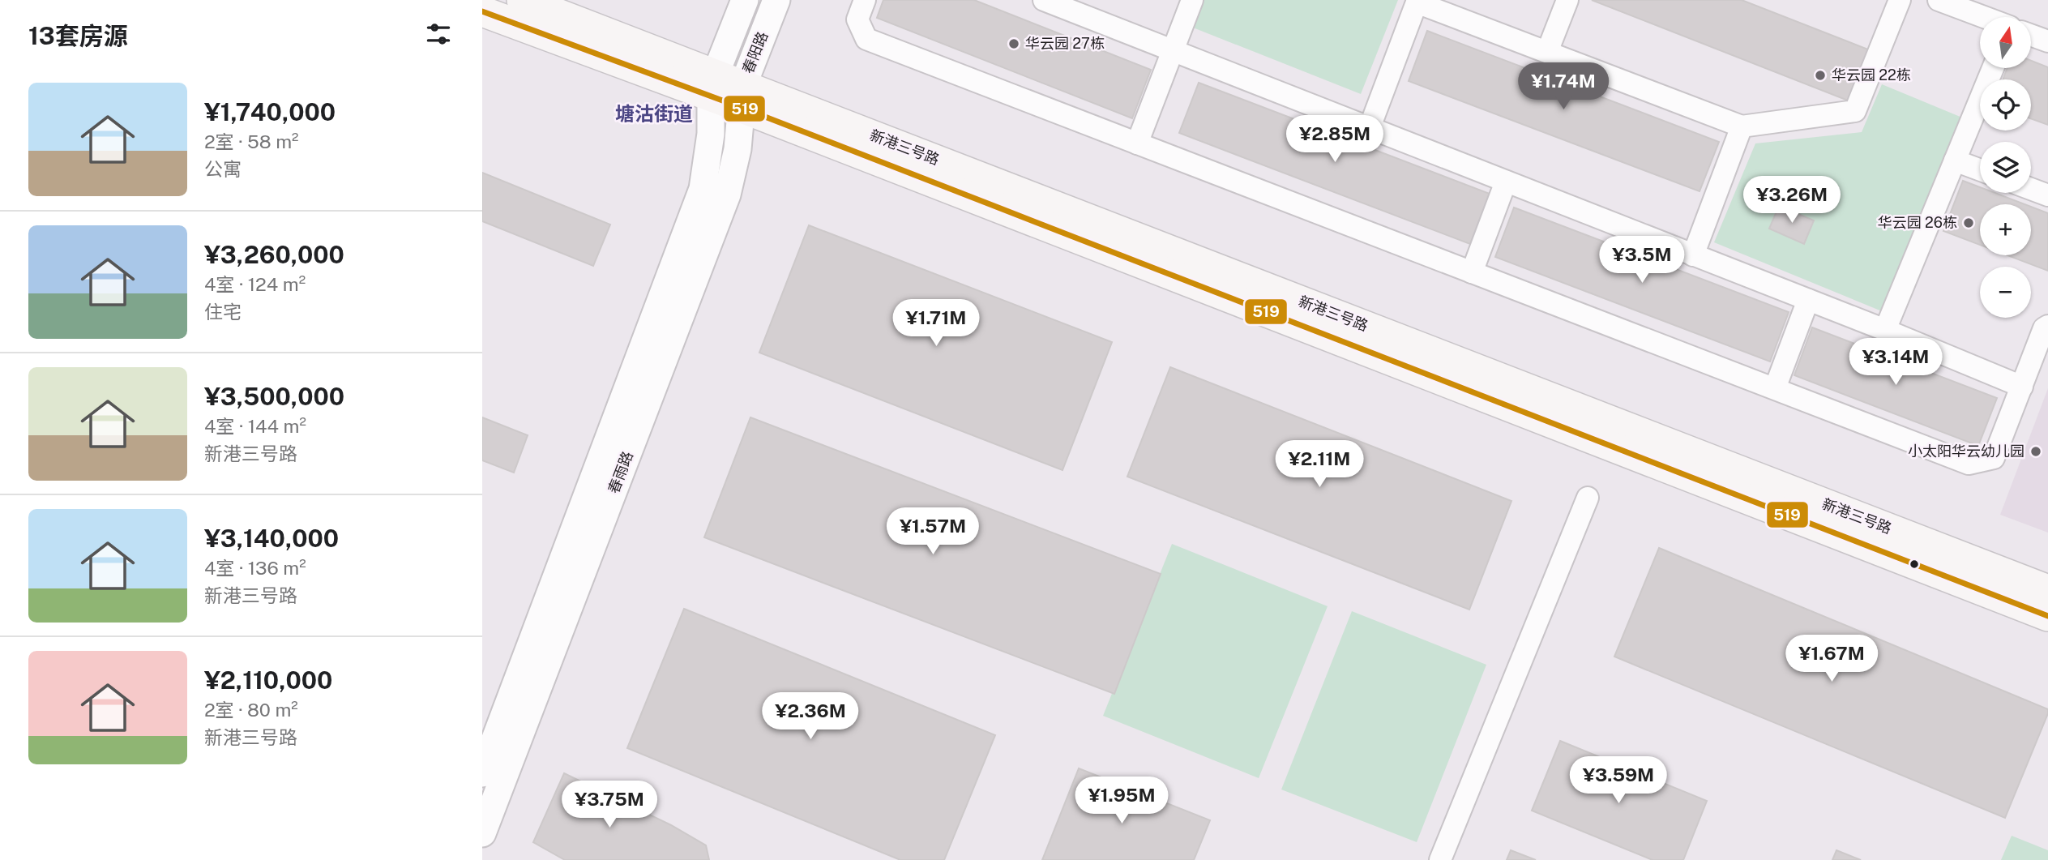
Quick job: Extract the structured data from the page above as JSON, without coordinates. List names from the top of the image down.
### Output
{
  "streets": {
    "main road": ["新港三号路"],
    "street": ["春阳路", "春雨路"]
  },
  "crossings": [
    ["春阳路", "新港三号路"],
    ["春阳路", "春雨路"],
    ["新港三号路", "春雨路"]
  ],
  "districts": ["塘沽街道"],
  "places": [
    "华云园 27栋",
    "华云园 22栋",
    "华云园 26栋",
    "小太阳华云幼儿园"
  ],
  "lines": ["transit line 519"],
  "north": "top",
  "page": {
    "heading": "13套房源",
    "map_buttons": ["+", "−"],
    "price": [
      "¥1.74M",
      "¥2.85M",
      "¥3.26M",
      "¥3.5M",
      "¥1.71M",
      "¥3.14M",
      "¥2.11M",
      "¥1.57M",
      "¥1.67M",
      "¥2.36M",
      "¥3.59M",
      "¥1.95M",
      "¥3.75M"
    ],
    "list": [
      {
        "name": "¥1,740,000",
        "note": "2室 · 58 m² · 公寓"
      },
      {
        "name": "¥3,260,000",
        "note": "4室 · 124 m² · 住宅"
      },
      {
        "name": "¥3,500,000",
        "note": "4室 · 144 m² · 新港三号路"
      },
      {
        "name": "¥3,140,000",
        "note": "4室 · 136 m² · 新港三号路"
      },
      {
        "name": "¥2,110,000",
        "note": "2室 · 80 m² · 新港三号路"
      }
    ]
  }
}
